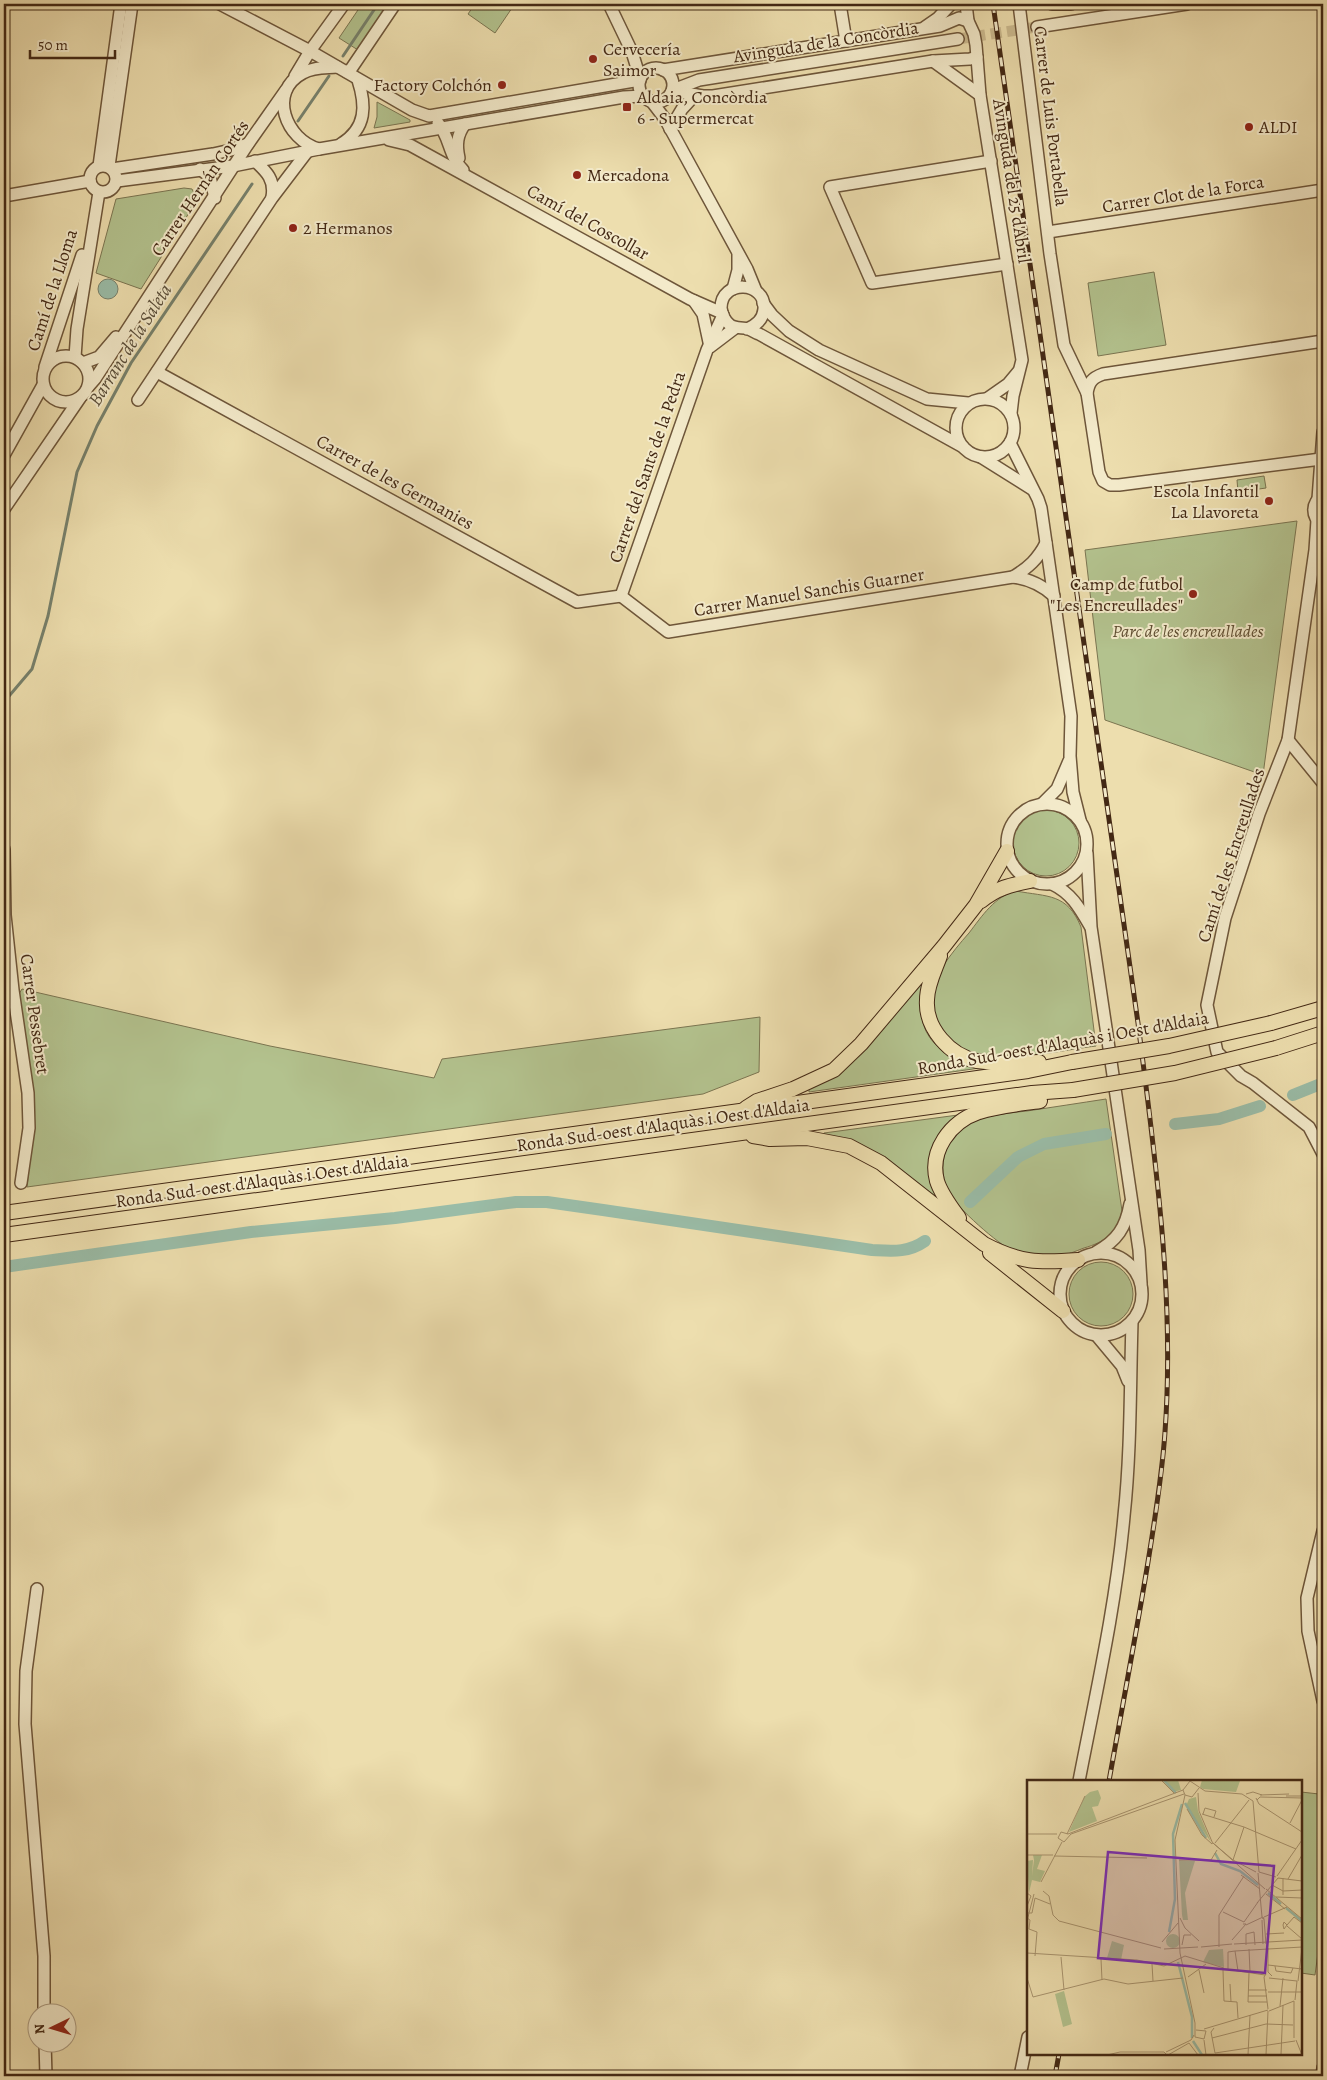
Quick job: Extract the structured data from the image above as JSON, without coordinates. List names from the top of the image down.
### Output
{
  "streets": {
    "main road": ["Ronda Sud-oest d'Alaquàs i Oest d'Aldaia"],
    "street": [
      "Avinguda de la Concòrdia",
      "Carrer de Luis Portabella",
      "Avinguda del 25 d'Abril",
      "Carrer Hernán Cortés",
      "Carrer Clot de la Forca",
      "Camí del Coscollar",
      "Camí de la Lloma",
      "Carrer del Sants de la Pedra",
      "Carrer de les Germanies",
      "Carrer Manuel Sanchis Guarner",
      "Camí de les Encreullades",
      "Carrer Pessebret"
    ]
  },
  "crossings": [
    ["Avinguda de la Concòrdia", "Avinguda del 25 d'Abril"],
    ["Carrer de Luis Portabella", "Carrer Clot de la Forca"],
    ["Carrer Hernán Cortés", "Camí del Coscollar"],
    ["Carrer Hernán Cortés", "Camí de la Lloma"],
    ["Camí del Coscollar", "Carrer del Sants de la Pedra"],
    ["Carrer del Sants de la Pedra", "Carrer de les Germanies"],
    ["Carrer del Sants de la Pedra", "Carrer Manuel Sanchis Guarner"],
    ["Carrer de les Germanies", "Carrer Manuel Sanchis Guarner"]
  ],
  "water": ["Barranc de la Saleta"],
  "parks": ["Parc de les encreullades"],
  "places": {
    "other": [
      "Cervecería Saimor",
      "Factory Colchón",
      "ALDI",
      "Mercadona",
      "2 Hermanos",
      "Escola Infantil La Llavoreta",
      "Camp de futbol \"Les Encreullades\""
    ],
    "transit": ["Aldaia, Concòrdia 6 - Supermercat"]
  },
  "scale_bar": "50 m",
  "north": "left"
}
